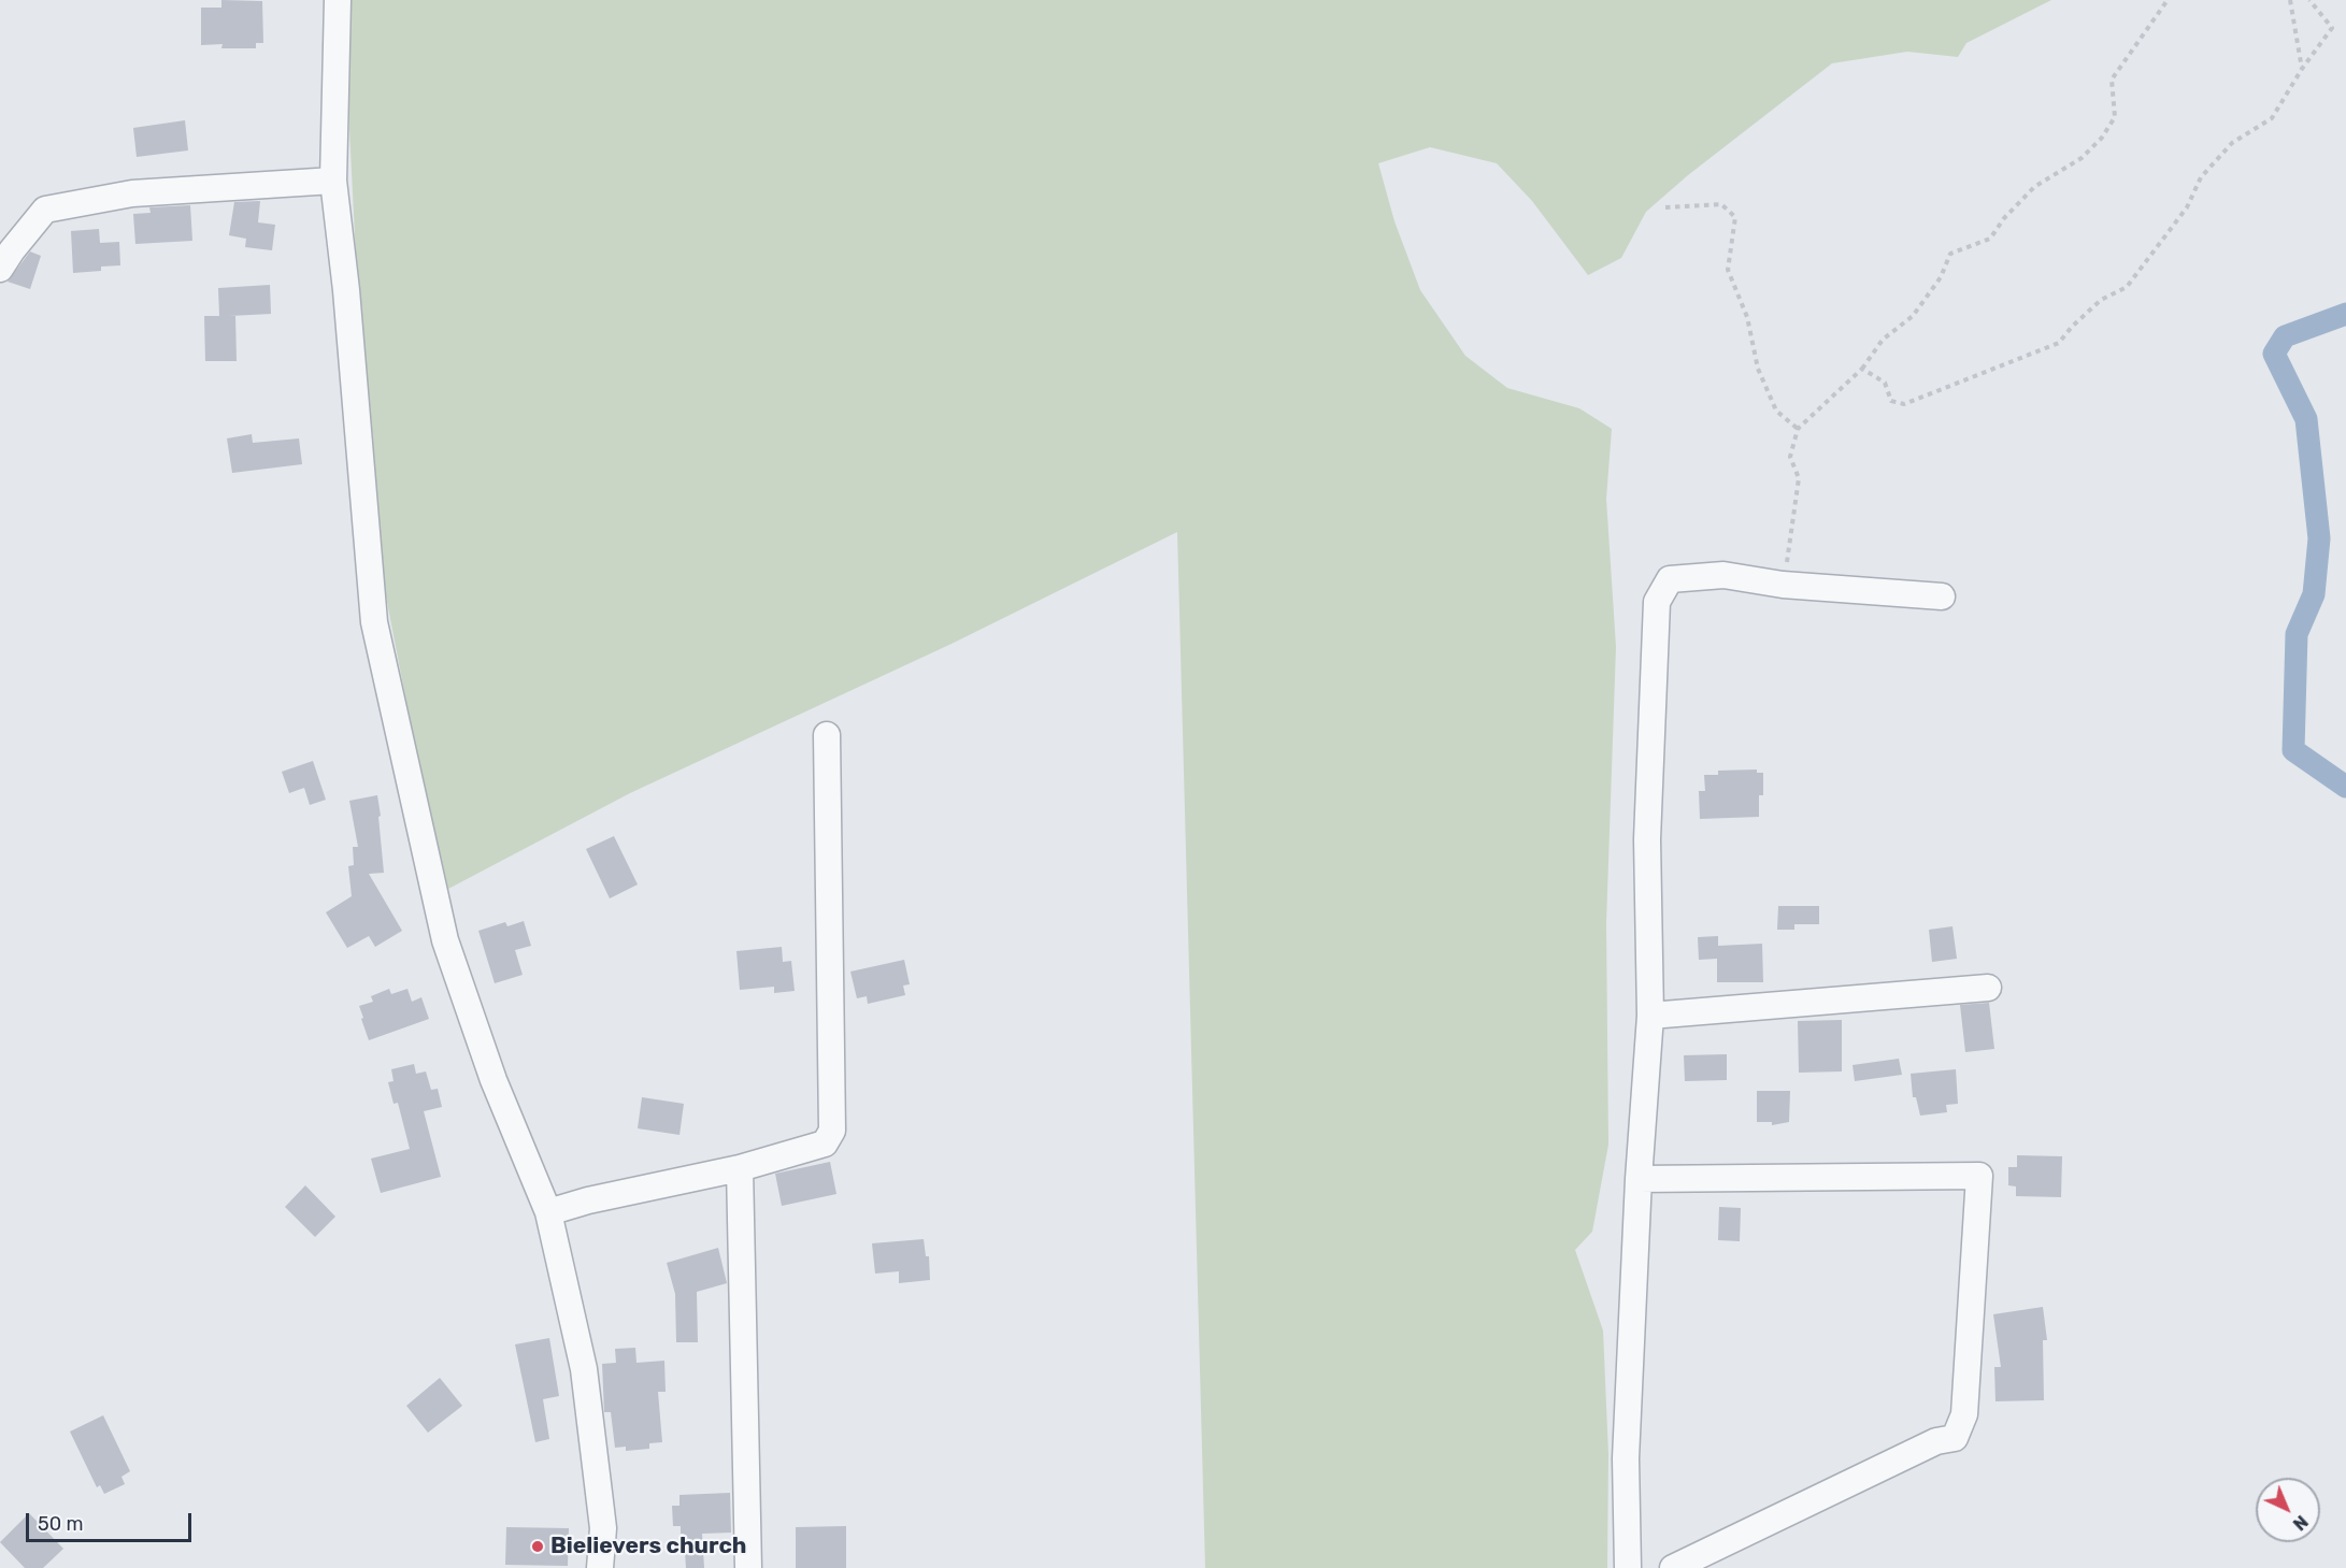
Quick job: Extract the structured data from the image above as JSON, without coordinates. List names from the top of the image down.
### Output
{
  "places": ["Bielievers church"],
  "scale_bar": "50 m",
  "north": "bottom right"
}
